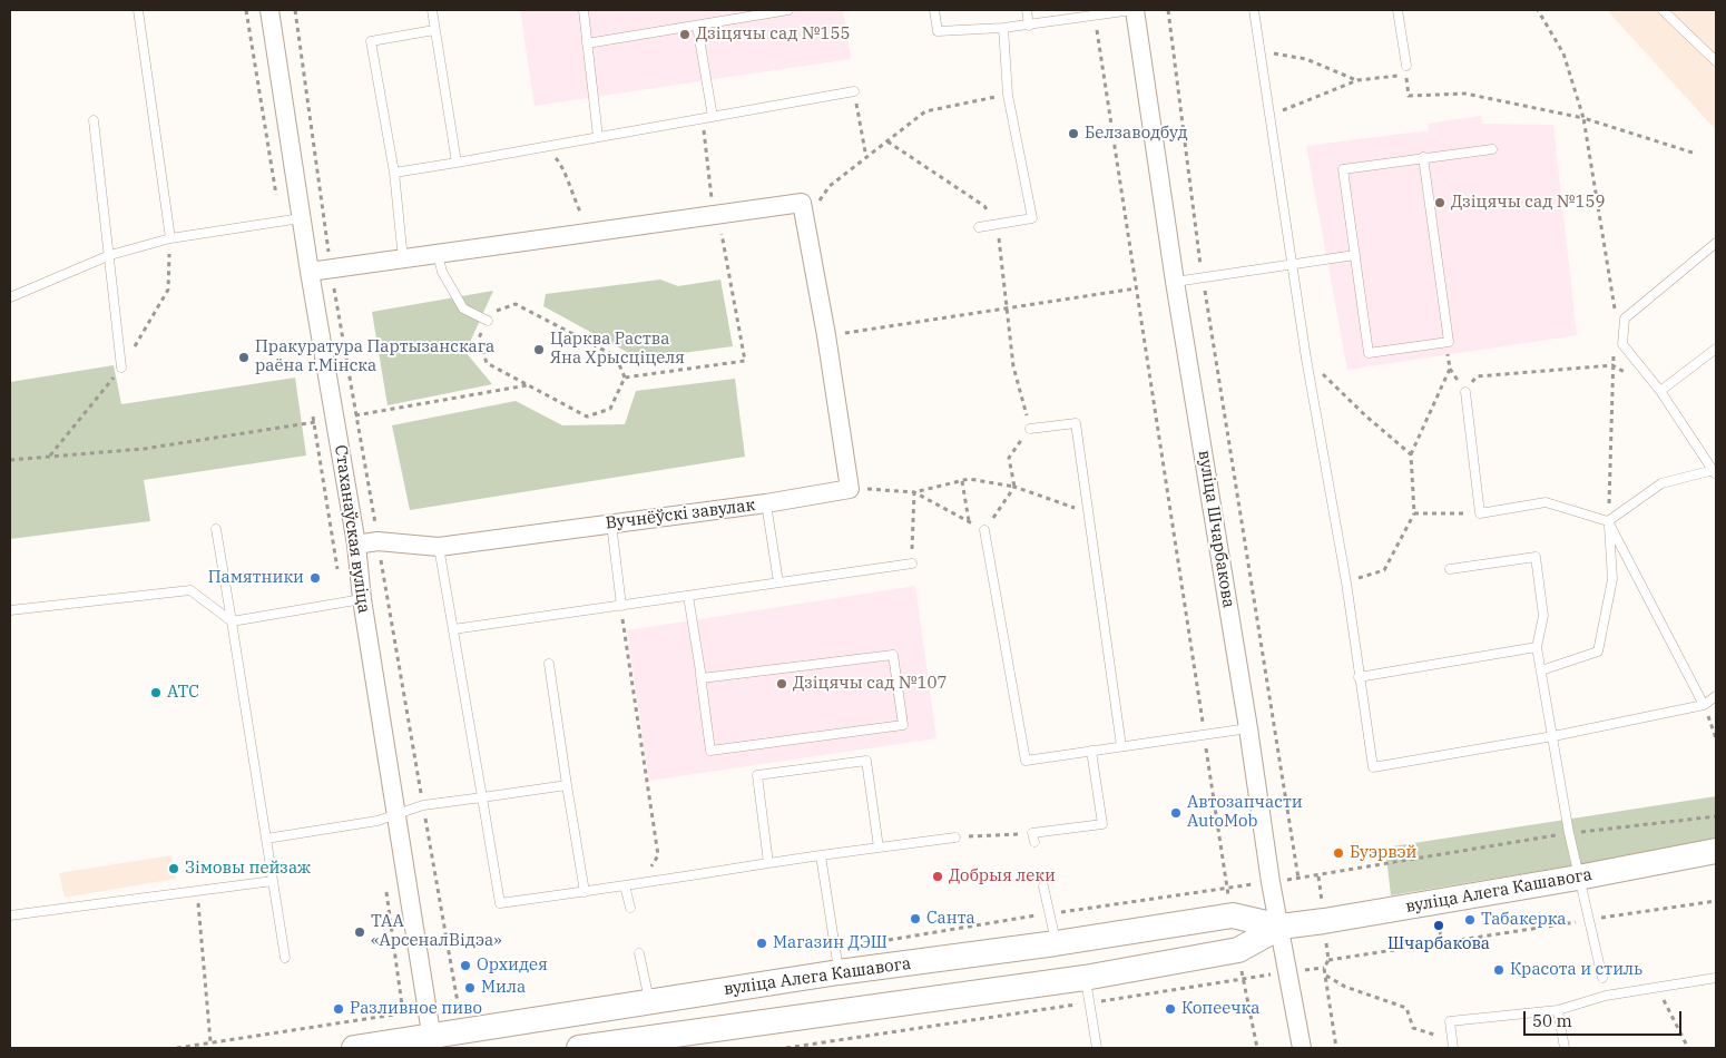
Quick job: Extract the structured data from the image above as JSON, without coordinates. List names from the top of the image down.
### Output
{
  "streets": {
    "main road": ["вуліца Алега Кашавога"],
    "street": ["Вучнёўскі завулак", "Стаханаўская вуліца", "вуліца Шчарбакова"]
  },
  "crossings": [
    ["Вучнёўскі завулак", "Стаханаўская вуліца"],
    ["Стаханаўская вуліца", "вуліца Алега Кашавога"],
    ["вуліца Шчарбакова", "вуліца Алега Кашавога"]
  ],
  "places": [
    "Дзіцячы сад №155",
    "Белзаводбуд",
    "Дзіцячы сад №159",
    "Царква Раства Яна Хрысціцеля",
    "Пракуратура Партызанскага раёна г.Мінска",
    "Памятники",
    "Дзіцячы сад №107",
    "АТС",
    "Автозапчасти AutoMob",
    "Буэрвэй",
    "Зімовы пейзаж",
    "Добрыя леки",
    "Санта",
    "Табакерка",
    "Шчарбакова",
    "ТАА «АрсеналВідэа»",
    "Магазин ДЭШ",
    "Орхидея",
    "Красота и стиль",
    "Мила",
    "Разливное пиво",
    "Копеечка"
  ],
  "scale_bar": "50 m"
}
